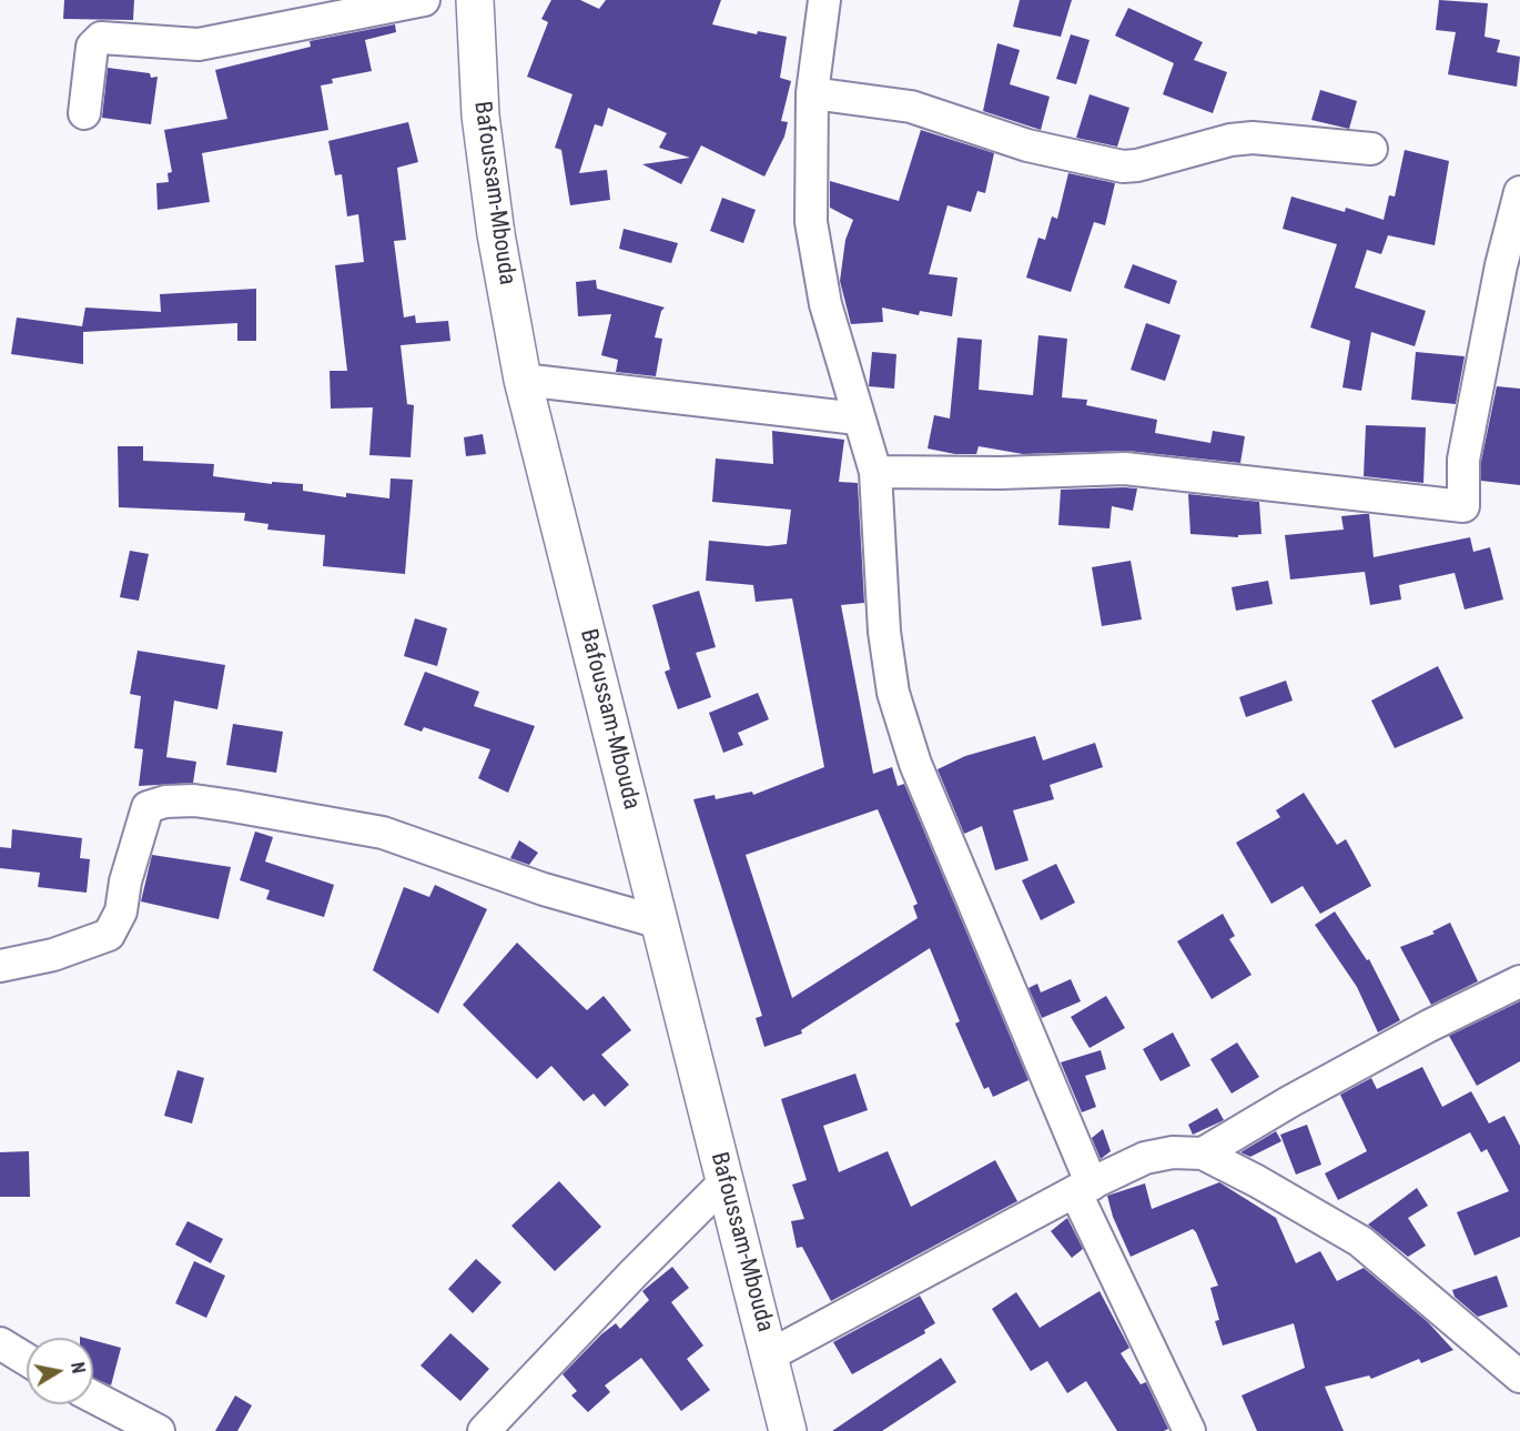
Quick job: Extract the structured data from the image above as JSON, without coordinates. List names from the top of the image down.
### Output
{
  "streets": {
    "highway": ["Bafoussam-Mbouda"]
  },
  "north": "right"
}
